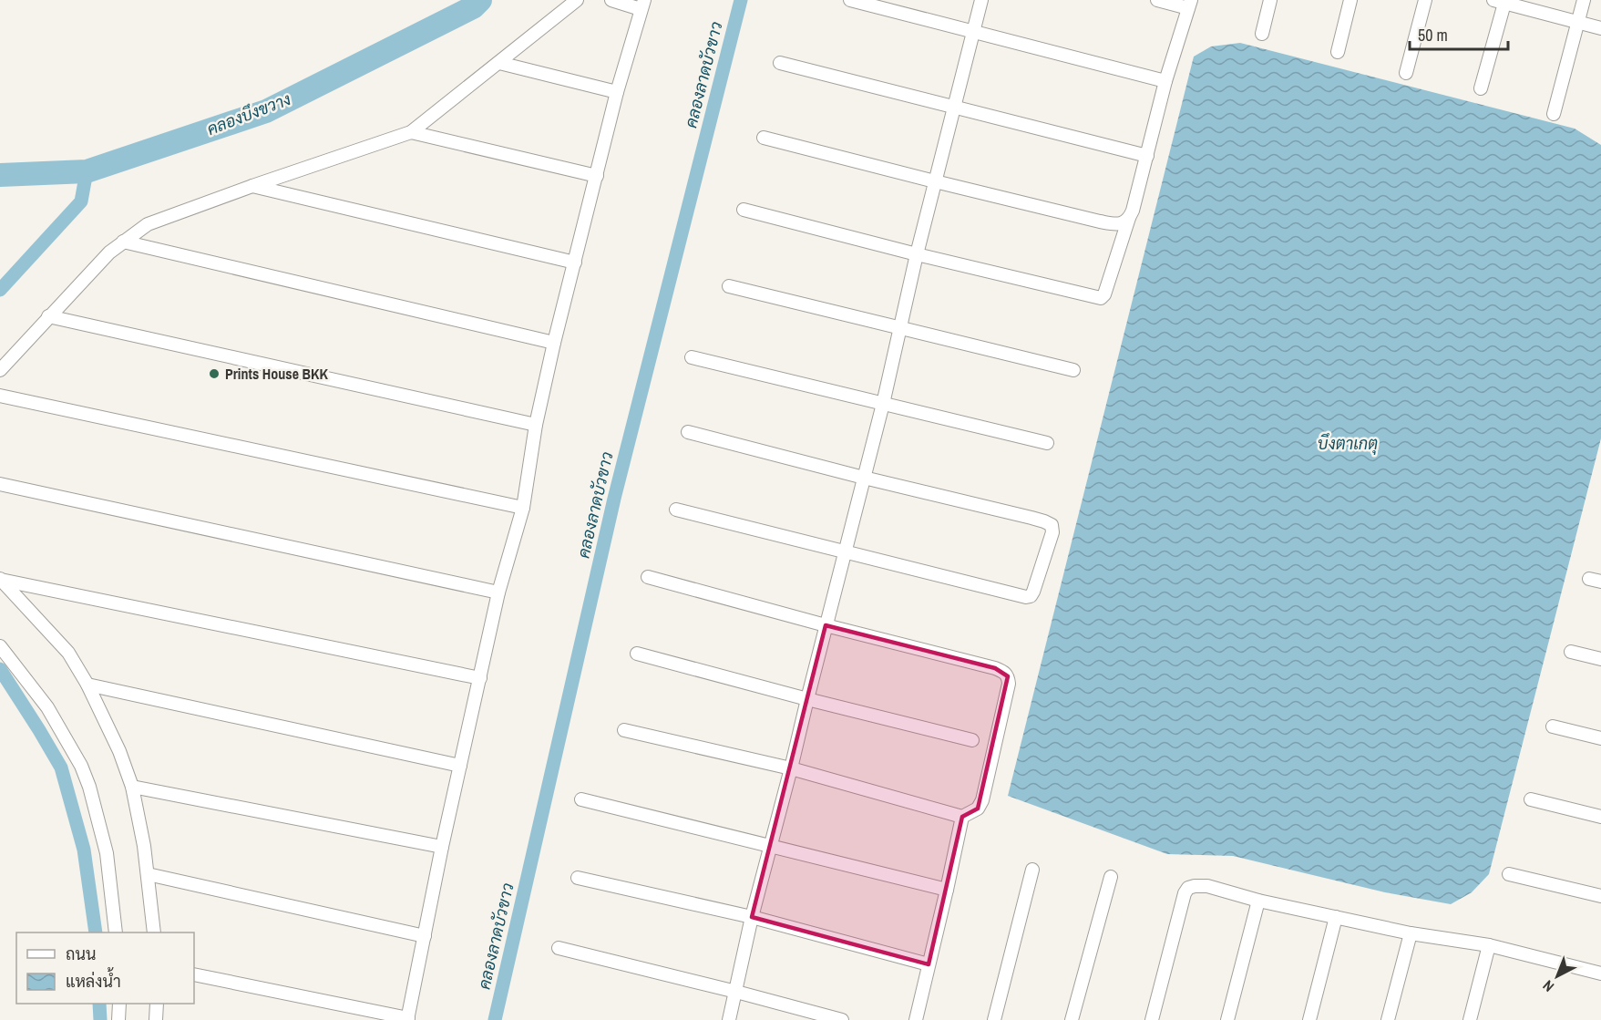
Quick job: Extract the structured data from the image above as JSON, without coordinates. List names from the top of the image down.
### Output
{
  "water": ["คลองลาดบัวขาว", "คลองบึงขวาง", "บึงตาเกตุ"],
  "places": ["Prints House BKK"],
  "legend": ["ถนน", "แหล่งน้ำ"],
  "scale_bar": "50 m",
  "north": "bottom left"
}
